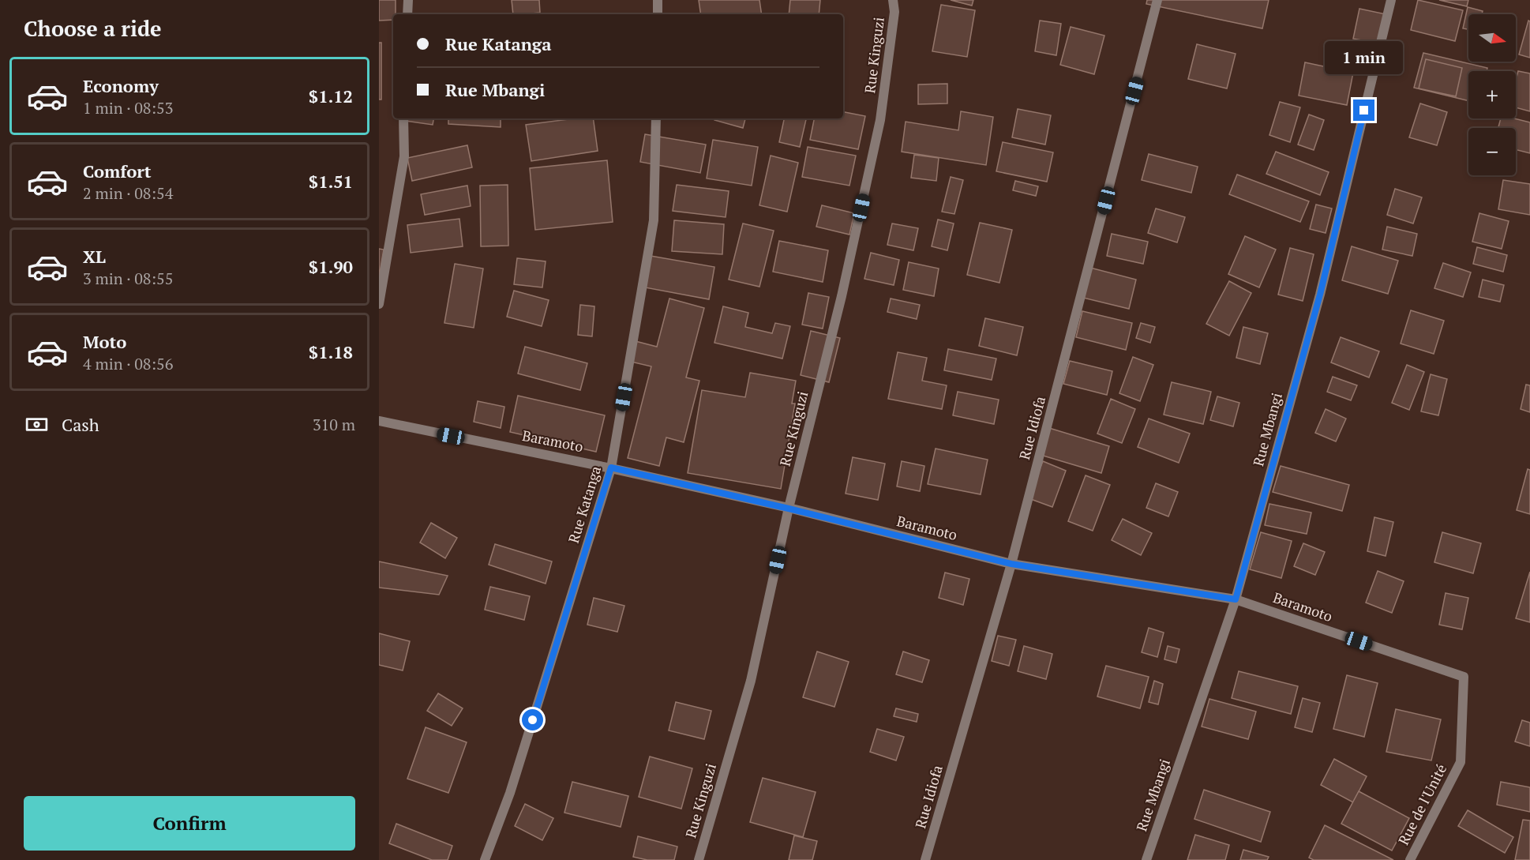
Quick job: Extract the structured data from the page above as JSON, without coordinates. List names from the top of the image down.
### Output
{
  "streets": {
    "street": [
      "Rue Kinguzi",
      "Rue Idiofa",
      "Rue Mbangi",
      "Baramoto",
      "Rue Katanga",
      "Rue de l'Unité"
    ]
  },
  "crossings": [
    ["Rue Kinguzi", "Baramoto"],
    ["Rue Idiofa", "Baramoto"],
    ["Rue Mbangi", "Baramoto"],
    ["Baramoto", "Rue Katanga"],
    ["Baramoto", "Rue de l'Unité"]
  ],
  "north": "right",
  "page": {
    "heading": "Choose a ride",
    "map_buttons": ["+", "−"],
    "banner": ["Rue Katanga", "Rue Mbangi"],
    "bubble": "1 min",
    "list": [
      {
        "name": "Economy",
        "note": "1 min · 08:53",
        "value": "$1.12"
      },
      {
        "name": "Comfort",
        "note": "2 min · 08:54",
        "value": "$1.51"
      },
      {
        "name": "XL",
        "note": "3 min · 08:55",
        "value": "$1.90"
      },
      {
        "name": "Moto",
        "note": "4 min · 08:56",
        "value": "$1.18"
      }
    ],
    "pay": ["Cash", "310 m"],
    "buttons": "Confirm"
  }
}
